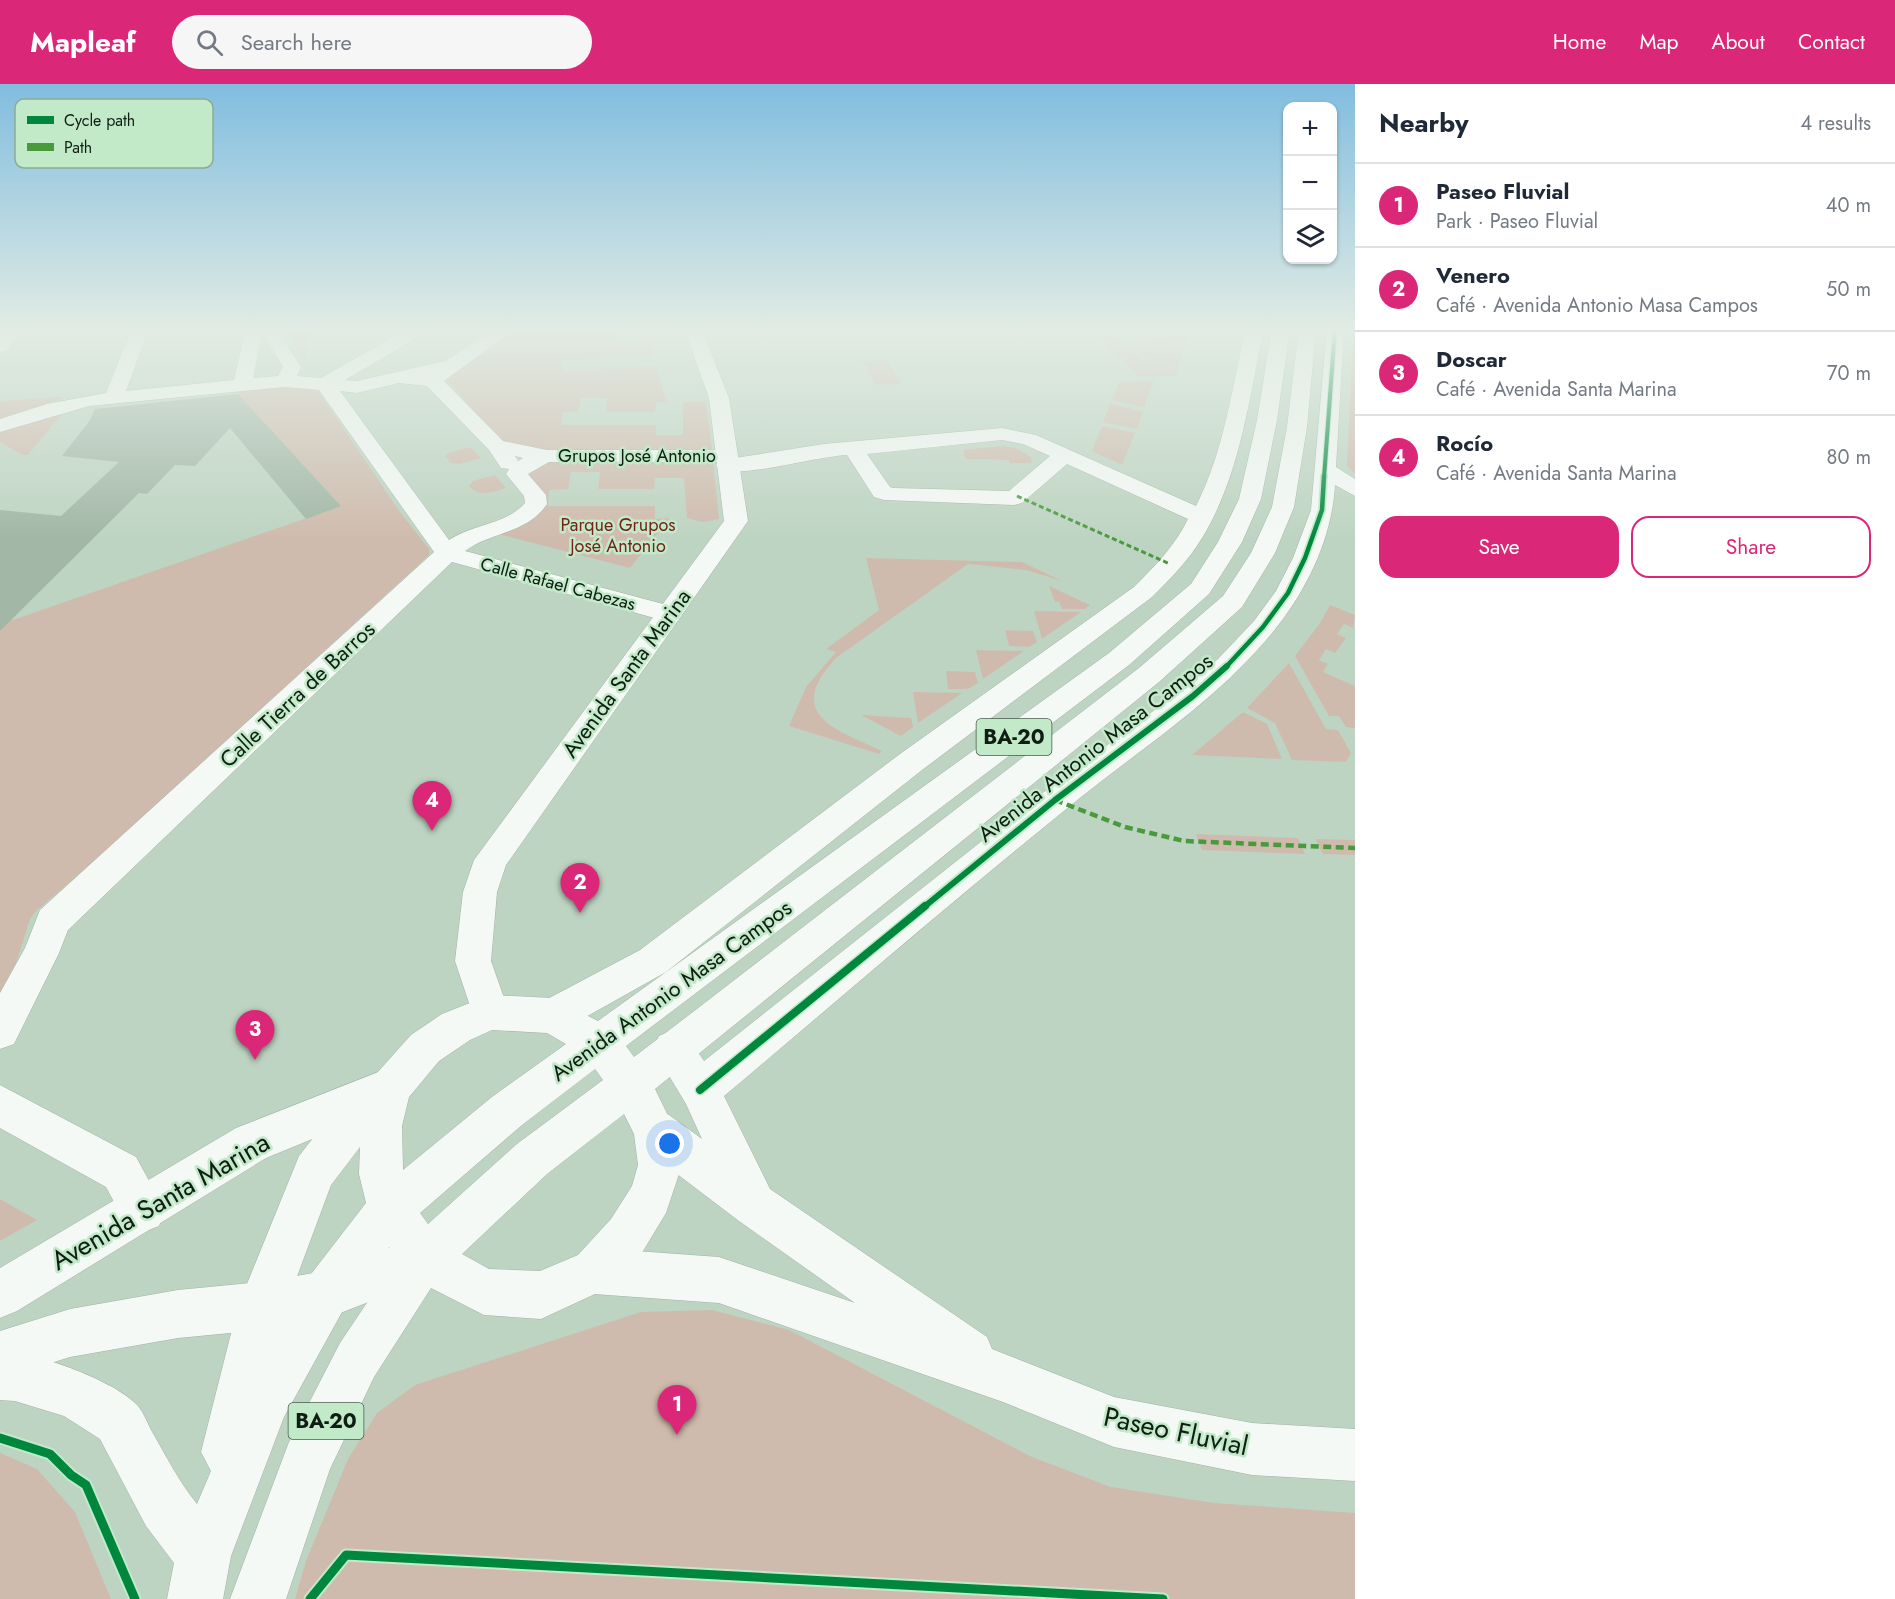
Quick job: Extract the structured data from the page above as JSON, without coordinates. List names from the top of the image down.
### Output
{
  "streets": {
    "main road": [
      "Grupos José Antonio",
      "Calle Rafael Cabezas",
      "Avenida Santa Marina",
      "Calle Tierra de Barros",
      "BA-20",
      "Avenida Antonio Masa Campos",
      "Paseo Fluvial"
    ]
  },
  "crossings": [
    ["Grupos José Antonio", "Avenida Santa Marina"],
    ["Grupos José Antonio", "Avenida Antonio Masa Campos"],
    ["Calle Rafael Cabezas", "Avenida Santa Marina"],
    ["Calle Rafael Cabezas", "Calle Tierra de Barros"]
  ],
  "parks": ["Parque Grupos José Antonio"],
  "legend": ["Cycle path", "Path"],
  "page": {
    "header": "Mapleaf",
    "search": "Search here",
    "nav": [
      "Home",
      "Map",
      "About",
      "Contact"
    ],
    "heading": ["Nearby", "4 results"],
    "map_buttons": ["+", "−"],
    "list": [
      {
        "mark": "1",
        "name": "Paseo Fluvial",
        "note": "Park · Paseo Fluvial",
        "value": "40 m"
      },
      {
        "mark": "2",
        "name": "Venero",
        "note": "Café · Avenida Antonio Masa Campos",
        "value": "50 m"
      },
      {
        "mark": "3",
        "name": "Doscar",
        "note": "Café · Avenida Santa Marina",
        "value": "70 m"
      },
      {
        "mark": "4",
        "name": "Rocío",
        "note": "Café · Avenida Santa Marina",
        "value": "80 m"
      }
    ],
    "buttons": ["Save", "Share"],
    "pins": [
      "4",
      "2",
      "3",
      "1"
    ]
  }
}
